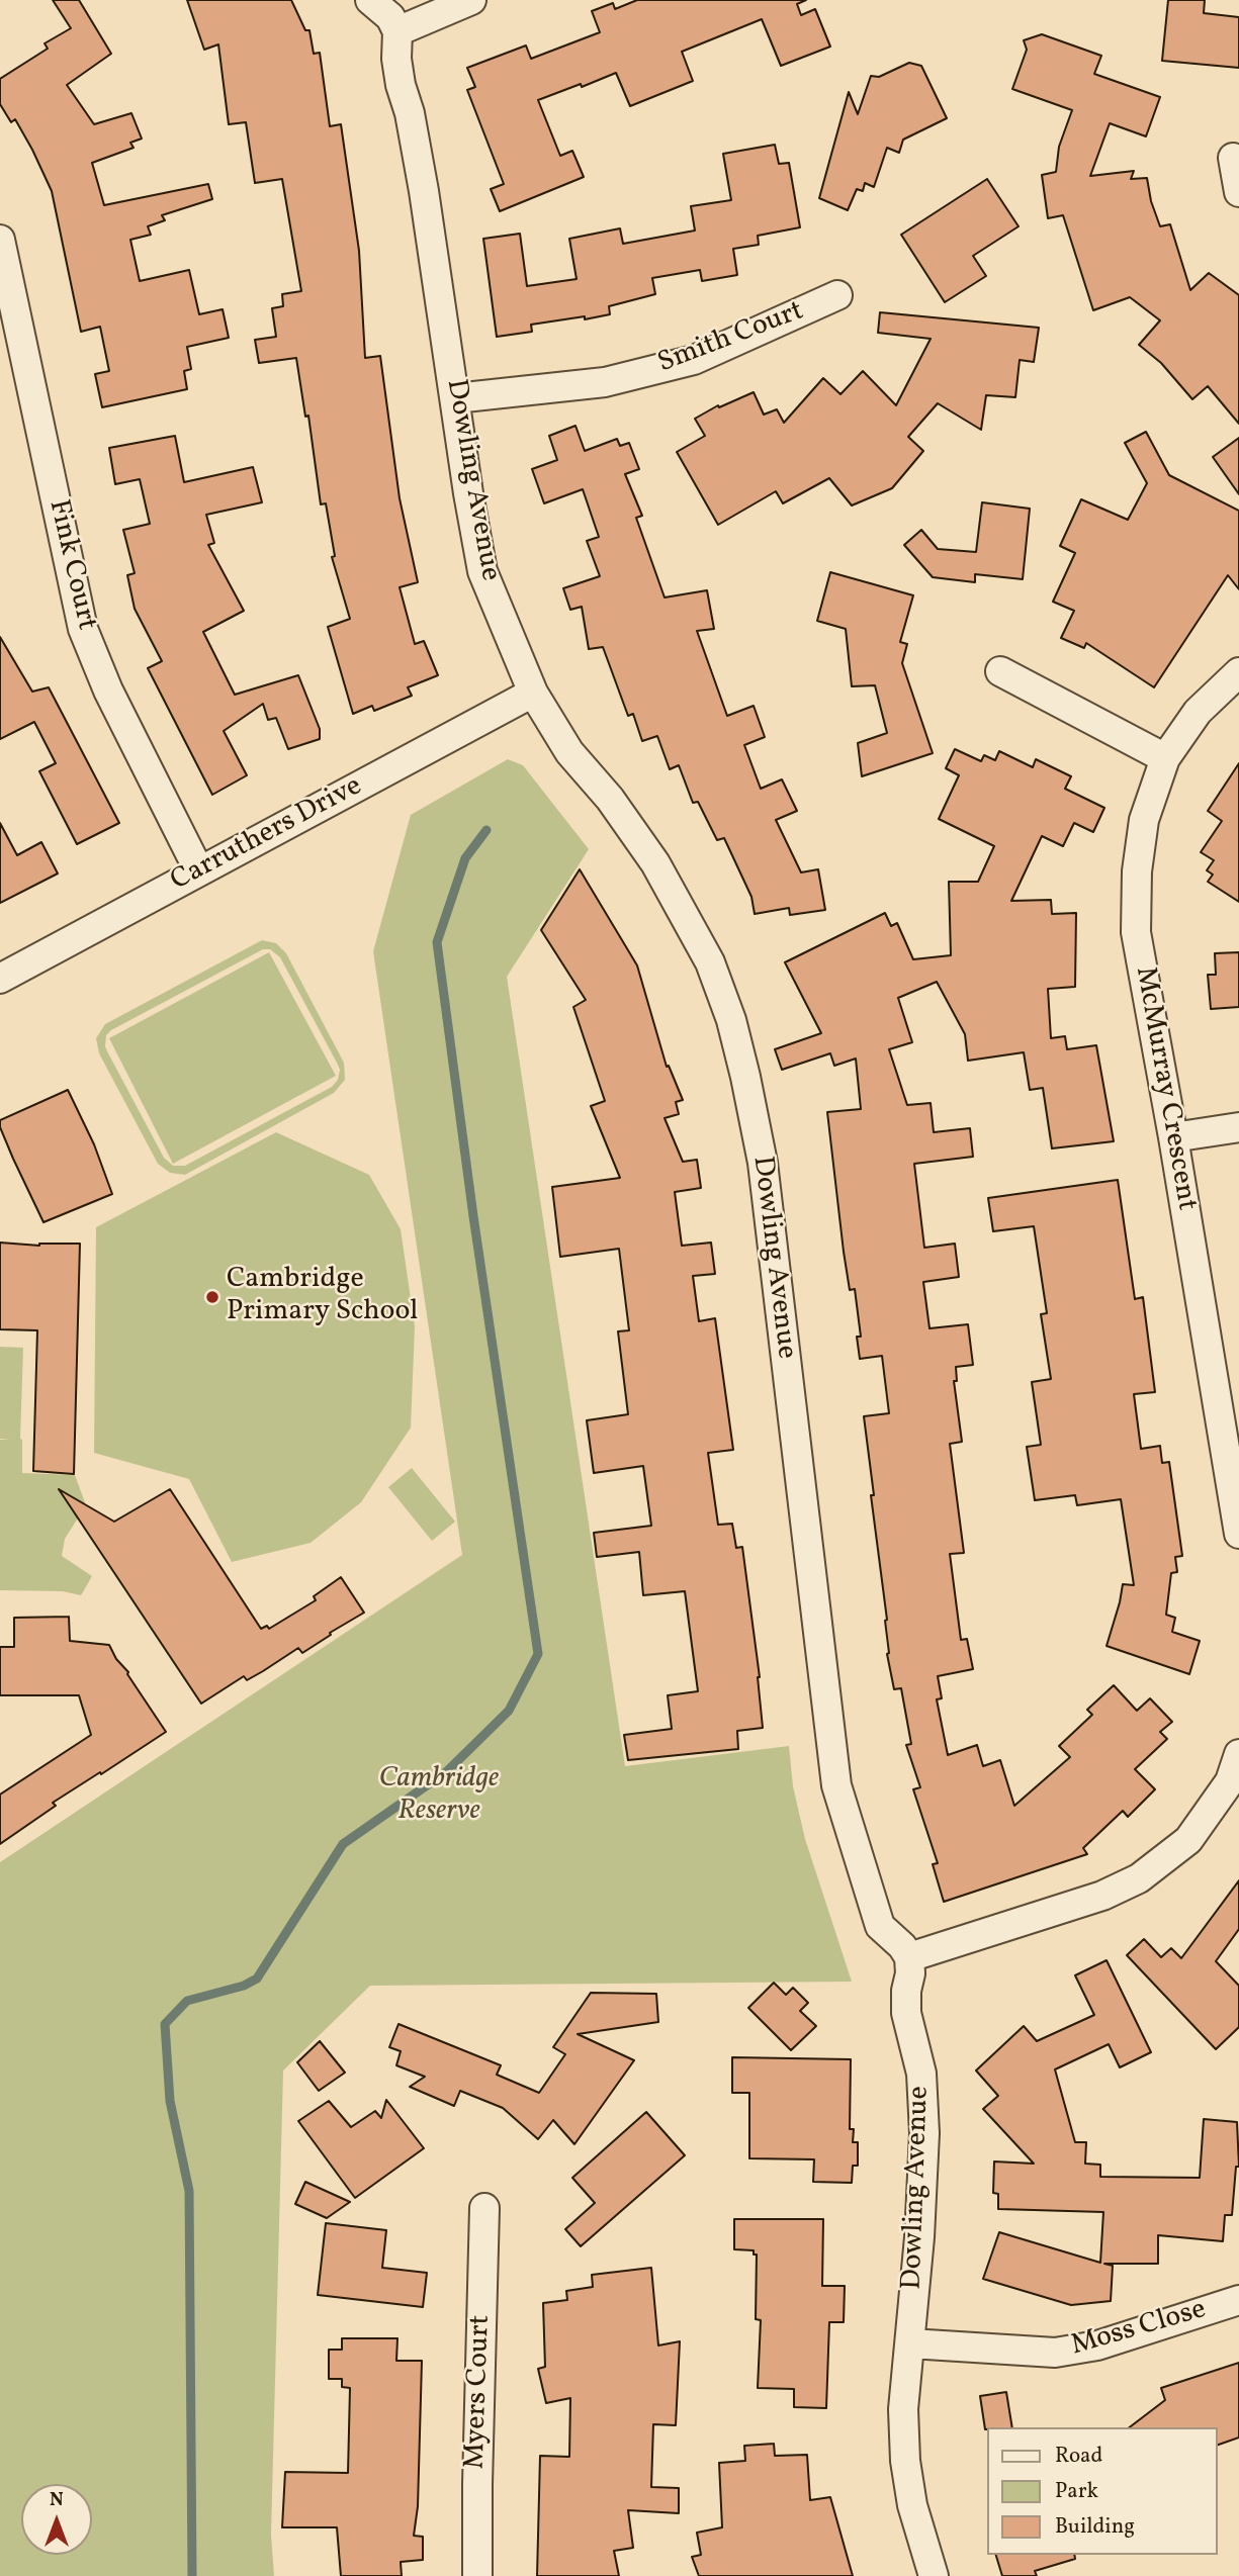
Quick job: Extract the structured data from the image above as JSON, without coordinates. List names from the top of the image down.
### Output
{
  "streets": {
    "street": [
      "Smith Court",
      "Dowling Avenue",
      "Fink Court",
      "Carruthers Drive",
      "McMurray Crescent",
      "Moss Close",
      "Myers Court"
    ]
  },
  "crossings": [
    ["Smith Court", "Dowling Avenue"],
    ["Dowling Avenue", "Carruthers Drive"],
    ["Dowling Avenue", "Moss Close"],
    ["Fink Court", "Carruthers Drive"]
  ],
  "parks": ["Cambridge Reserve"],
  "places": ["Cambridge Primary School"],
  "legend": ["Road", "Park", "Building"],
  "north": "top"
}
